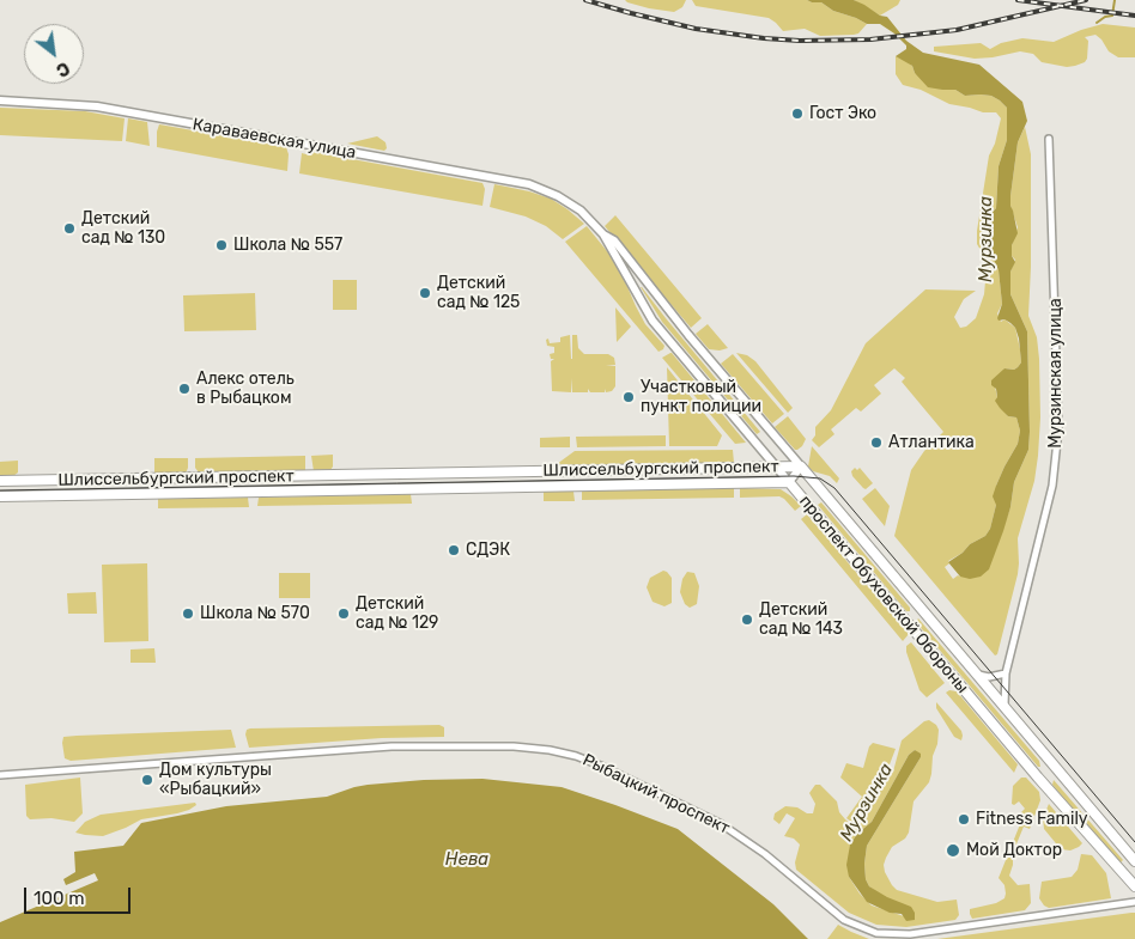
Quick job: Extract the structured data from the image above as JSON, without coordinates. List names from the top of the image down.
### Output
{
  "streets": {
    "main road": ["Шлиссельбургский проспект", "проспект Обуховской Обороны"],
    "street": ["Караваевская улица", "Мурзинская улица", "Рыбацкий проспект"]
  },
  "crossings": [
    ["Караваевская улица", "проспект Обуховской Обороны"],
    ["Мурзинская улица", "проспект Обуховской Обороны"],
    ["Шлиссельбургский проспект", "проспект Обуховской Обороны"]
  ],
  "water": ["Мурзинка", "Нева"],
  "places": [
    "Гост Эко",
    "Детский сад № 130",
    "Школа № 557",
    "Детский сад № 125",
    "Алекс отель в Рыбацком",
    "Участковый пункт полиции",
    "Атлантика",
    "СДЭК",
    "Школа № 570",
    "Детский сад № 129",
    "Детский сад № 143",
    "Дом культуры «Рыбацкий»",
    "Fitness Family",
    "Мой Доктор"
  ],
  "scale_bar": "100 m",
  "north": "bottom right"
}
